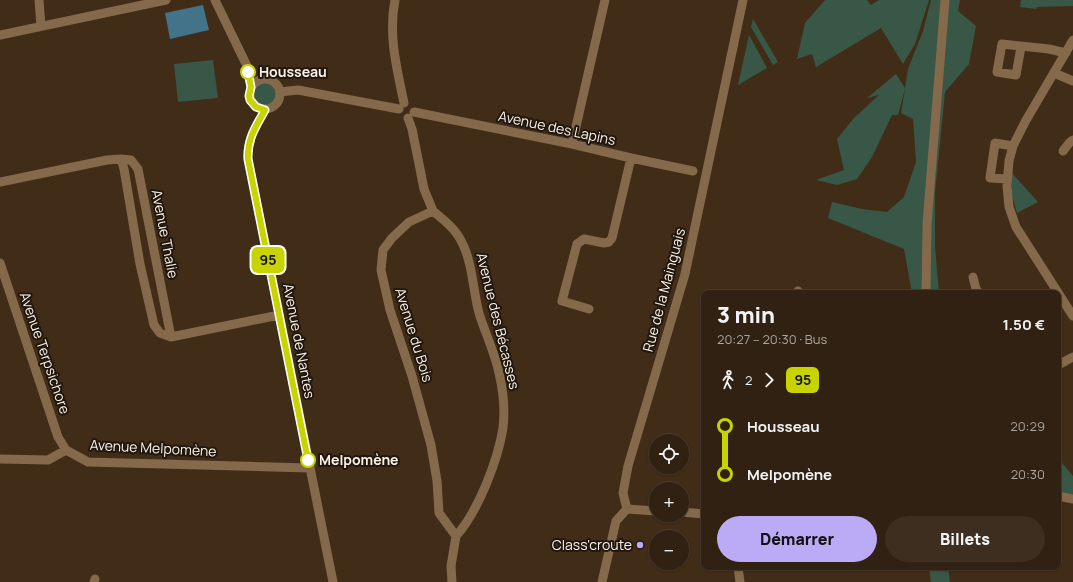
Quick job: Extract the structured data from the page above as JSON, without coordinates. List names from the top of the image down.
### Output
{
  "streets": {
    "street": [
      "Avenue des Lapins",
      "Avenue Thalie",
      "Rue de la Mainguais",
      "Avenue des Bécasses",
      "Avenue du Bois",
      "Avenue de Nantes",
      "Avenue Terpsichore",
      "Avenue Melpomène"
    ]
  },
  "crossings": [
    ["Avenue des Bécasses", "Avenue du Bois"],
    ["Avenue de Nantes", "Avenue Melpomène"],
    ["Avenue Terpsichore", "Avenue Melpomène"]
  ],
  "places": ["Housseau", "Melpomène", "Class'croute"],
  "lines": ["bus line 95"],
  "page": {
    "on_map": "95",
    "heading": ["3 min", "20:27 – 20:30 · Bus", "1.50 €"],
    "legs": ["2", "95"],
    "list": [
      {
        "name": "Housseau",
        "value": "20:29"
      },
      {
        "name": "Melpomène",
        "value": "20:30"
      }
    ],
    "map_buttons": ["+", "−"],
    "buttons": ["Démarrer", "Billets"]
  }
}
